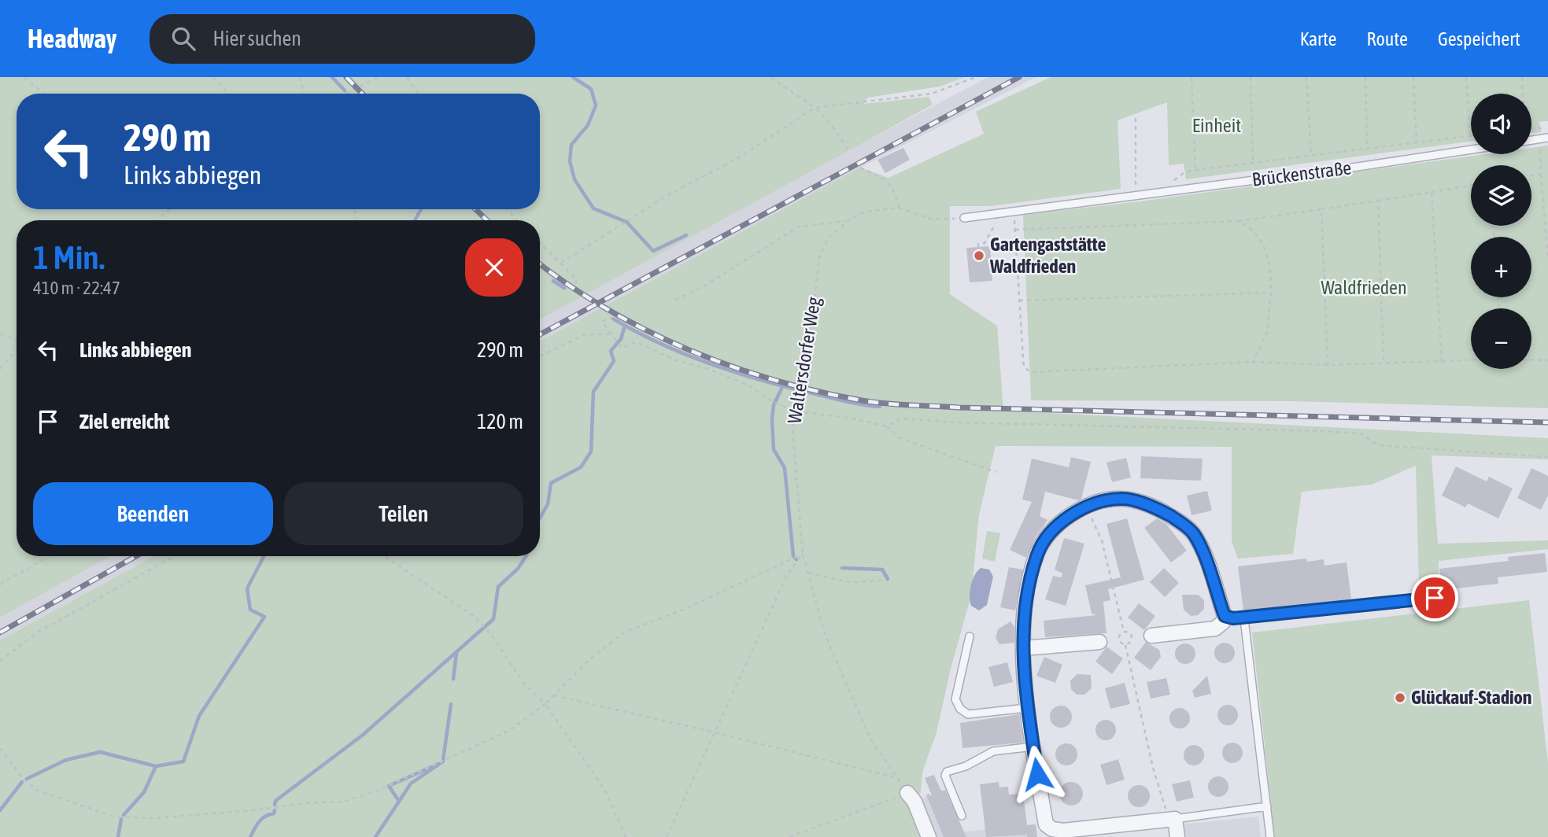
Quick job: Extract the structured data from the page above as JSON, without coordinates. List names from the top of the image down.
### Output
{
  "streets": {
    "lane": ["Brückenstraße"],
    "path": ["Waltersdorfer Weg"]
  },
  "parks": ["Einheit", "Waldfrieden"],
  "places": ["Gartengaststätte Waldfrieden", "Glückauf-Stadion"],
  "page": {
    "header": "Headway",
    "search": "Hier suchen",
    "nav": ["Karte", "Route", "Gespeichert"],
    "map_buttons": ["+", "−"],
    "turn": ["290 m", "Links abbiegen"],
    "heading": ["1 Min.", "410 m · 22:47"],
    "list": [
      {
        "name": "Links abbiegen",
        "value": "290 m"
      },
      {
        "name": "Ziel erreicht",
        "value": "120 m"
      }
    ],
    "buttons": ["Beenden", "Teilen"]
  }
}
